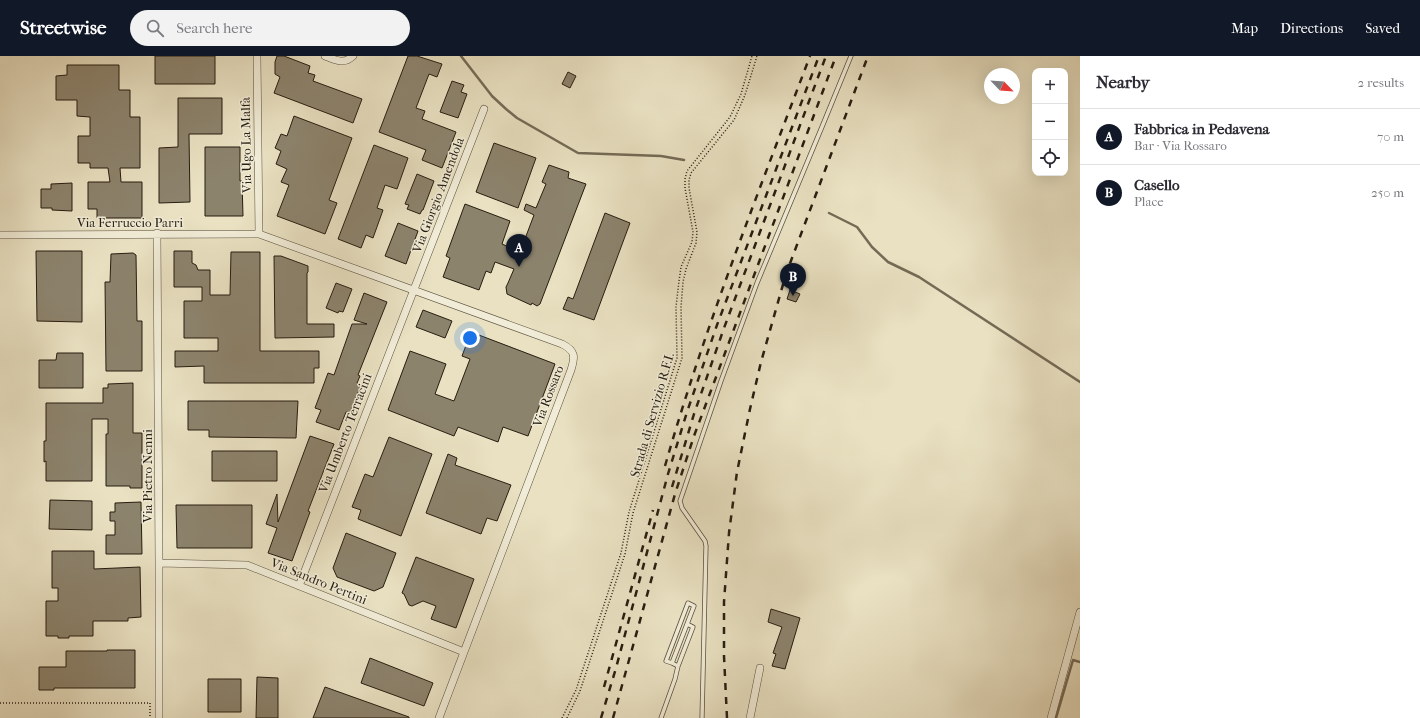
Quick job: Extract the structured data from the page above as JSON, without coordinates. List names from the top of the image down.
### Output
{
  "streets": {
    "street": [
      "Via Ugo La Malfa",
      "Via Giorgio Amendola",
      "Via Ferruccio Parri",
      "Via Rossaro",
      "Via Umberto Terracini",
      "Via Pietro Nenni",
      "Via Sandro Pertini"
    ],
    "path": ["Strada di Servizio R.F.I."]
  },
  "crossings": [
    ["Via Ugo La Malfa", "Via Ferruccio Parri"],
    ["Via Ugo La Malfa", "Via Rossaro"],
    ["Via Giorgio Amendola", "Via Rossaro"],
    ["Via Giorgio Amendola", "Via Umberto Terracini"],
    ["Via Ferruccio Parri", "Via Rossaro"],
    ["Via Ferruccio Parri", "Via Pietro Nenni"],
    ["Via Rossaro", "Via Umberto Terracini"],
    ["Via Rossaro", "Via Sandro Pertini"],
    ["Via Umberto Terracini", "Via Sandro Pertini"],
    ["Via Pietro Nenni", "Via Sandro Pertini"]
  ],
  "north": "bottom right",
  "page": {
    "header": "Streetwise",
    "search": "Search here",
    "nav": ["Map", "Directions", "Saved"],
    "heading": ["Nearby", "2 results"],
    "map_buttons": ["+", "−"],
    "list": [
      {
        "mark": "A",
        "name": "Fabbrica in Pedavena",
        "note": "Bar · Via Rossaro",
        "value": "70 m"
      },
      {
        "mark": "B",
        "name": "Casello",
        "note": "Place",
        "value": "250 m"
      }
    ],
    "pins": ["A", "B"]
  }
}
